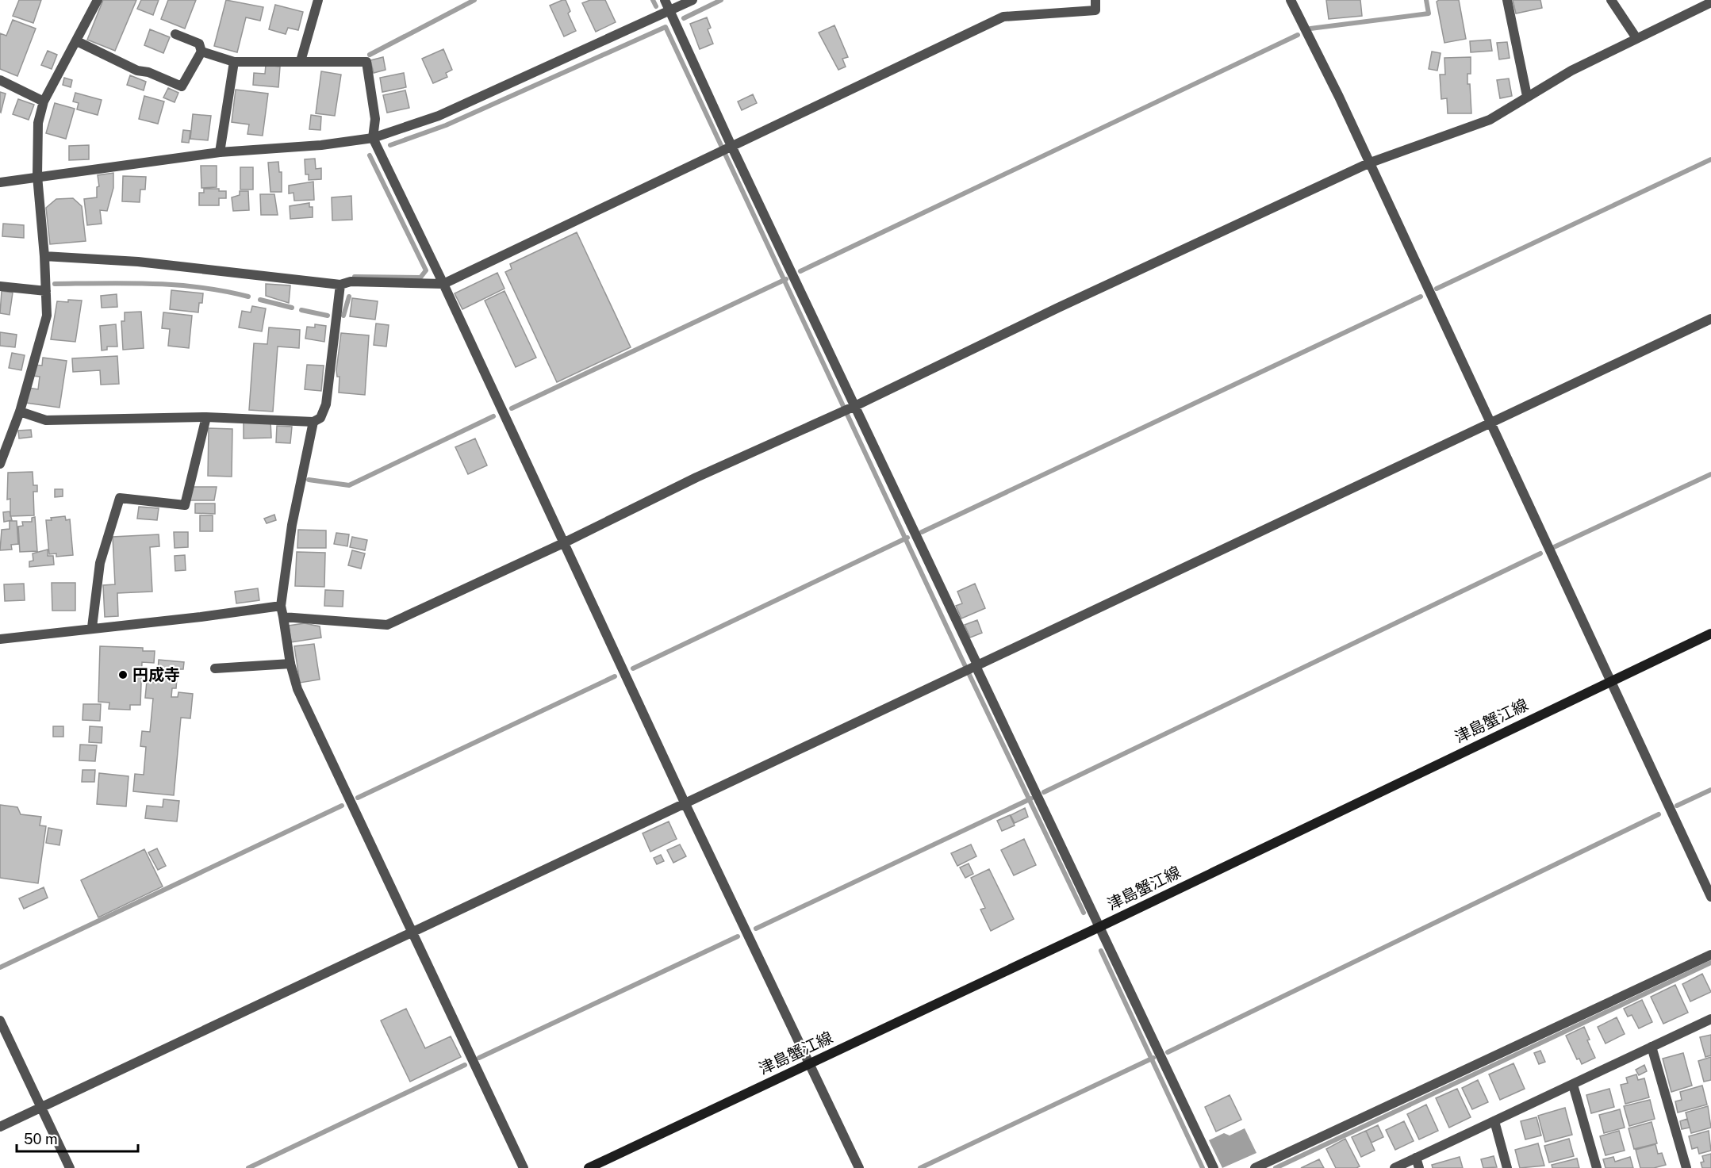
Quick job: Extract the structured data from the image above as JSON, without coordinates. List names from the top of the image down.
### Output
{
  "streets": {
    "main road": ["津島蟹江線"]
  },
  "places": ["円成寺"],
  "scale_bar": "50 m"
}
